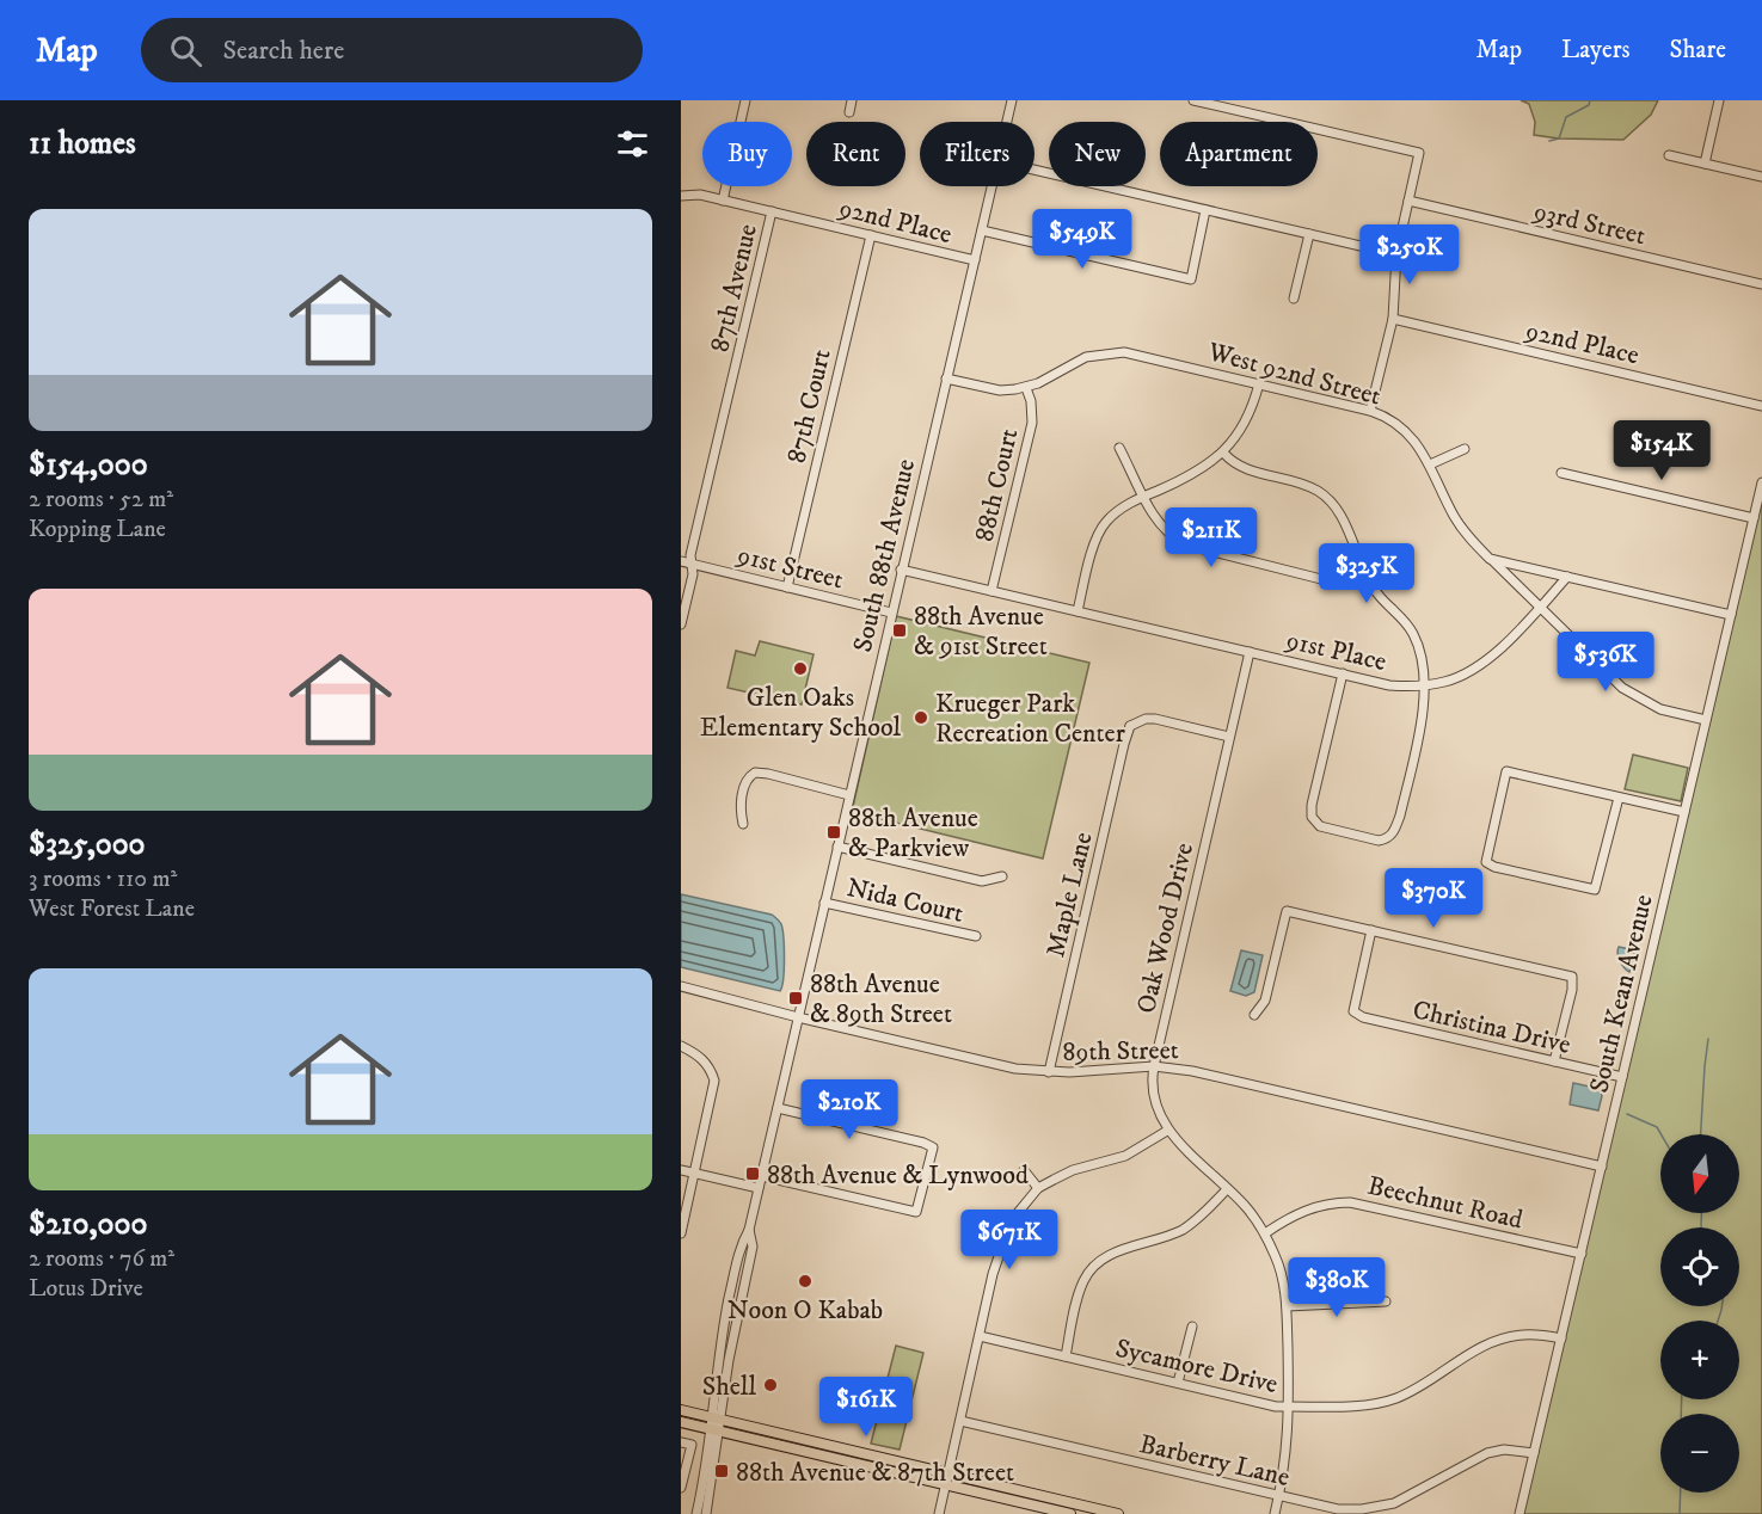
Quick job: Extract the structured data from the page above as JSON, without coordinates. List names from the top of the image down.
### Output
{
  "streets": {
    "street": [
      "92nd Place",
      "93rd Street",
      "87th Avenue",
      "West 92nd Street",
      "87th Court",
      "88th Court",
      "South 88th Avenue",
      "91st Street",
      "91st Place",
      "Maple Lane",
      "Nida Court",
      "Oak Wood Drive",
      "South Kean Avenue",
      "Christina Drive",
      "89th Street",
      "Beechnut Road",
      "Sycamore Drive",
      "Barberry Lane"
    ]
  },
  "crossings": [
    ["92nd Place", "87th Avenue"],
    ["92nd Place", "87th Court"],
    ["92nd Place", "South 88th Avenue"],
    ["87th Avenue", "91st Street"],
    ["West 92nd Street", "88th Court"],
    ["West 92nd Street", "South 88th Avenue"],
    ["West 92nd Street", "91st Place"],
    ["87th Court", "91st Street"],
    ["88th Court", "91st Place"],
    ["South 88th Avenue", "91st Street"],
    ["South 88th Avenue", "91st Place"],
    ["South 88th Avenue", "Nida Court"],
    ["South 88th Avenue", "89th Street"],
    ["91st Place", "Oak Wood Drive"],
    ["Maple Lane", "Oak Wood Drive"],
    ["Maple Lane", "89th Street"],
    ["Oak Wood Drive", "89th Street"],
    ["Oak Wood Drive", "Beechnut Road"],
    ["Oak Wood Drive", "Sycamore Drive"],
    ["Oak Wood Drive", "Barberry Lane"],
    ["South Kean Avenue", "Christina Drive"],
    ["South Kean Avenue", "89th Street"],
    ["South Kean Avenue", "Beechnut Road"],
    ["South Kean Avenue", "Sycamore Drive"],
    ["South Kean Avenue", "Barberry Lane"]
  ],
  "places": {
    "transit": [
      "88th Avenue & 91st Street",
      "88th Avenue & Parkview",
      "88th Avenue & 89th Street",
      "88th Avenue & Lynwood",
      "88th Avenue & 87th Street"
    ],
    "other": [
      "Glen Oaks Elementary School",
      "Krueger Park Recreation Center",
      "Noon O Kabab",
      "Shell"
    ]
  },
  "north": "bottom",
  "page": {
    "header": "Map",
    "search": "Search here",
    "nav": ["Map", "Layers", "Share"],
    "heading": "11 homes",
    "chip": [
      "Buy",
      "Rent",
      "Filters",
      "New",
      "Apartment"
    ],
    "list": [
      {
        "name": "$154,000",
        "note": "2 rooms · 52 m² · Kopping Lane"
      },
      {
        "name": "$325,000",
        "note": "3 rooms · 110 m² · West Forest Lane"
      },
      {
        "name": "$210,000",
        "note": "2 rooms · 76 m² · Lotus Drive"
      }
    ],
    "price": [
      "$549K",
      "$250K",
      "$154K",
      "$211K",
      "$325K",
      "$536K",
      "$370K",
      "$210K",
      "$671K",
      "$380K",
      "$161K"
    ],
    "map_buttons": ["+", "−"]
  }
}
